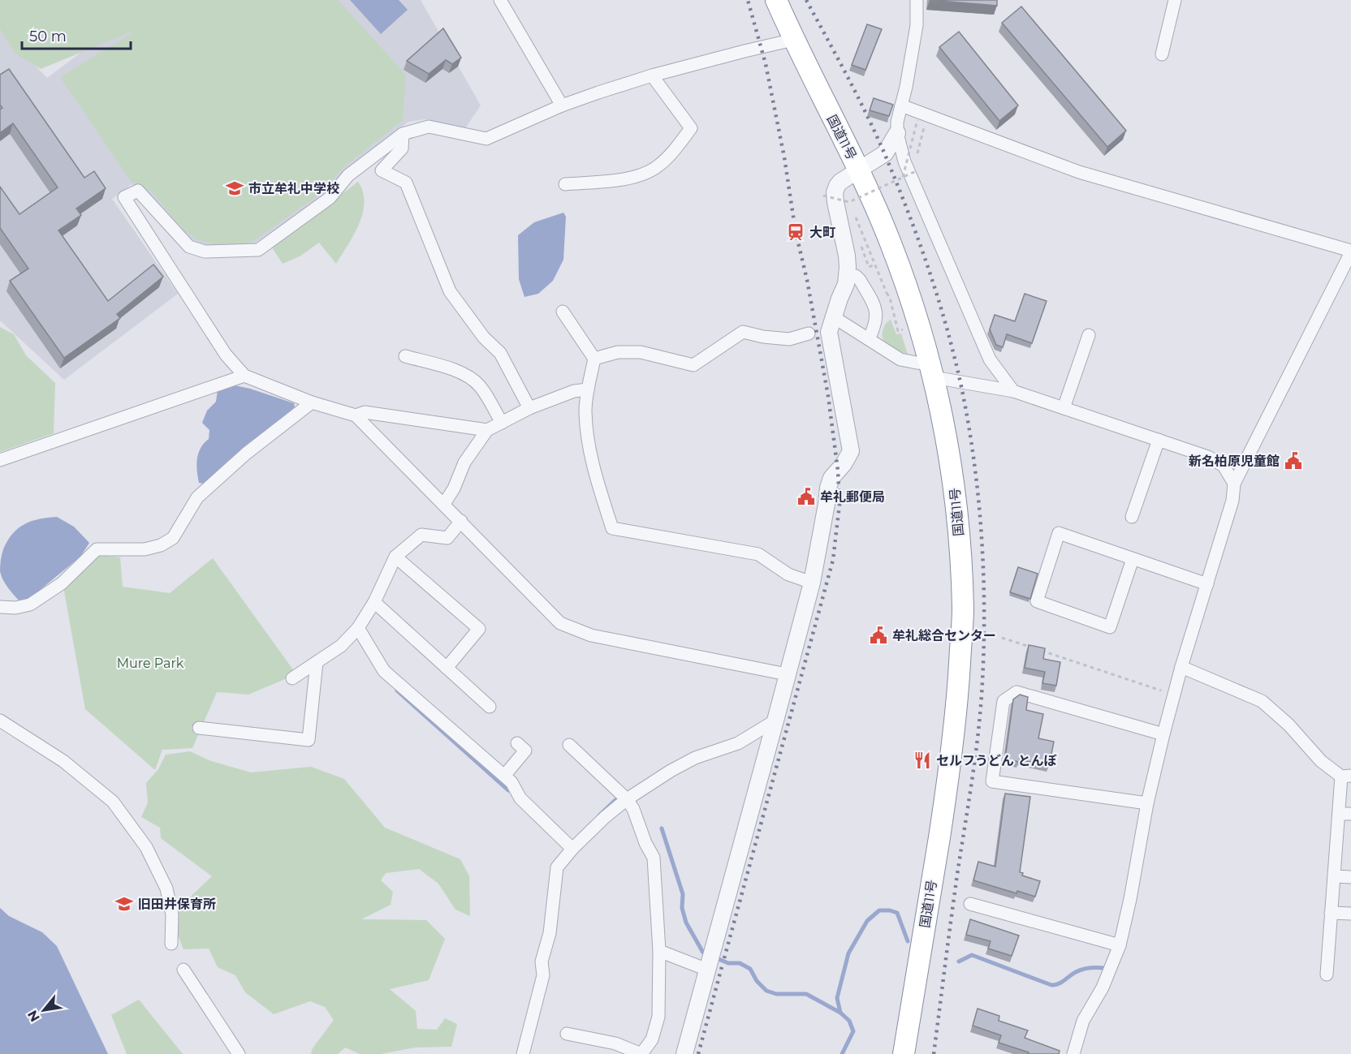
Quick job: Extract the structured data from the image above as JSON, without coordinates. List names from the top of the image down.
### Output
{
  "streets": {
    "highway": ["国道11号"]
  },
  "parks": ["Mure Park"],
  "places": {
    "school or university": ["市立牟礼中学校", "旧田井保育所"],
    "station": ["大町"],
    "public building": ["新名柏原児童館", "牟礼郵便局", "牟礼総合センター"],
    "restaurant": ["セルフうどん とんぼ"]
  },
  "scale_bar": "50 m",
  "north": "bottom left"
}
